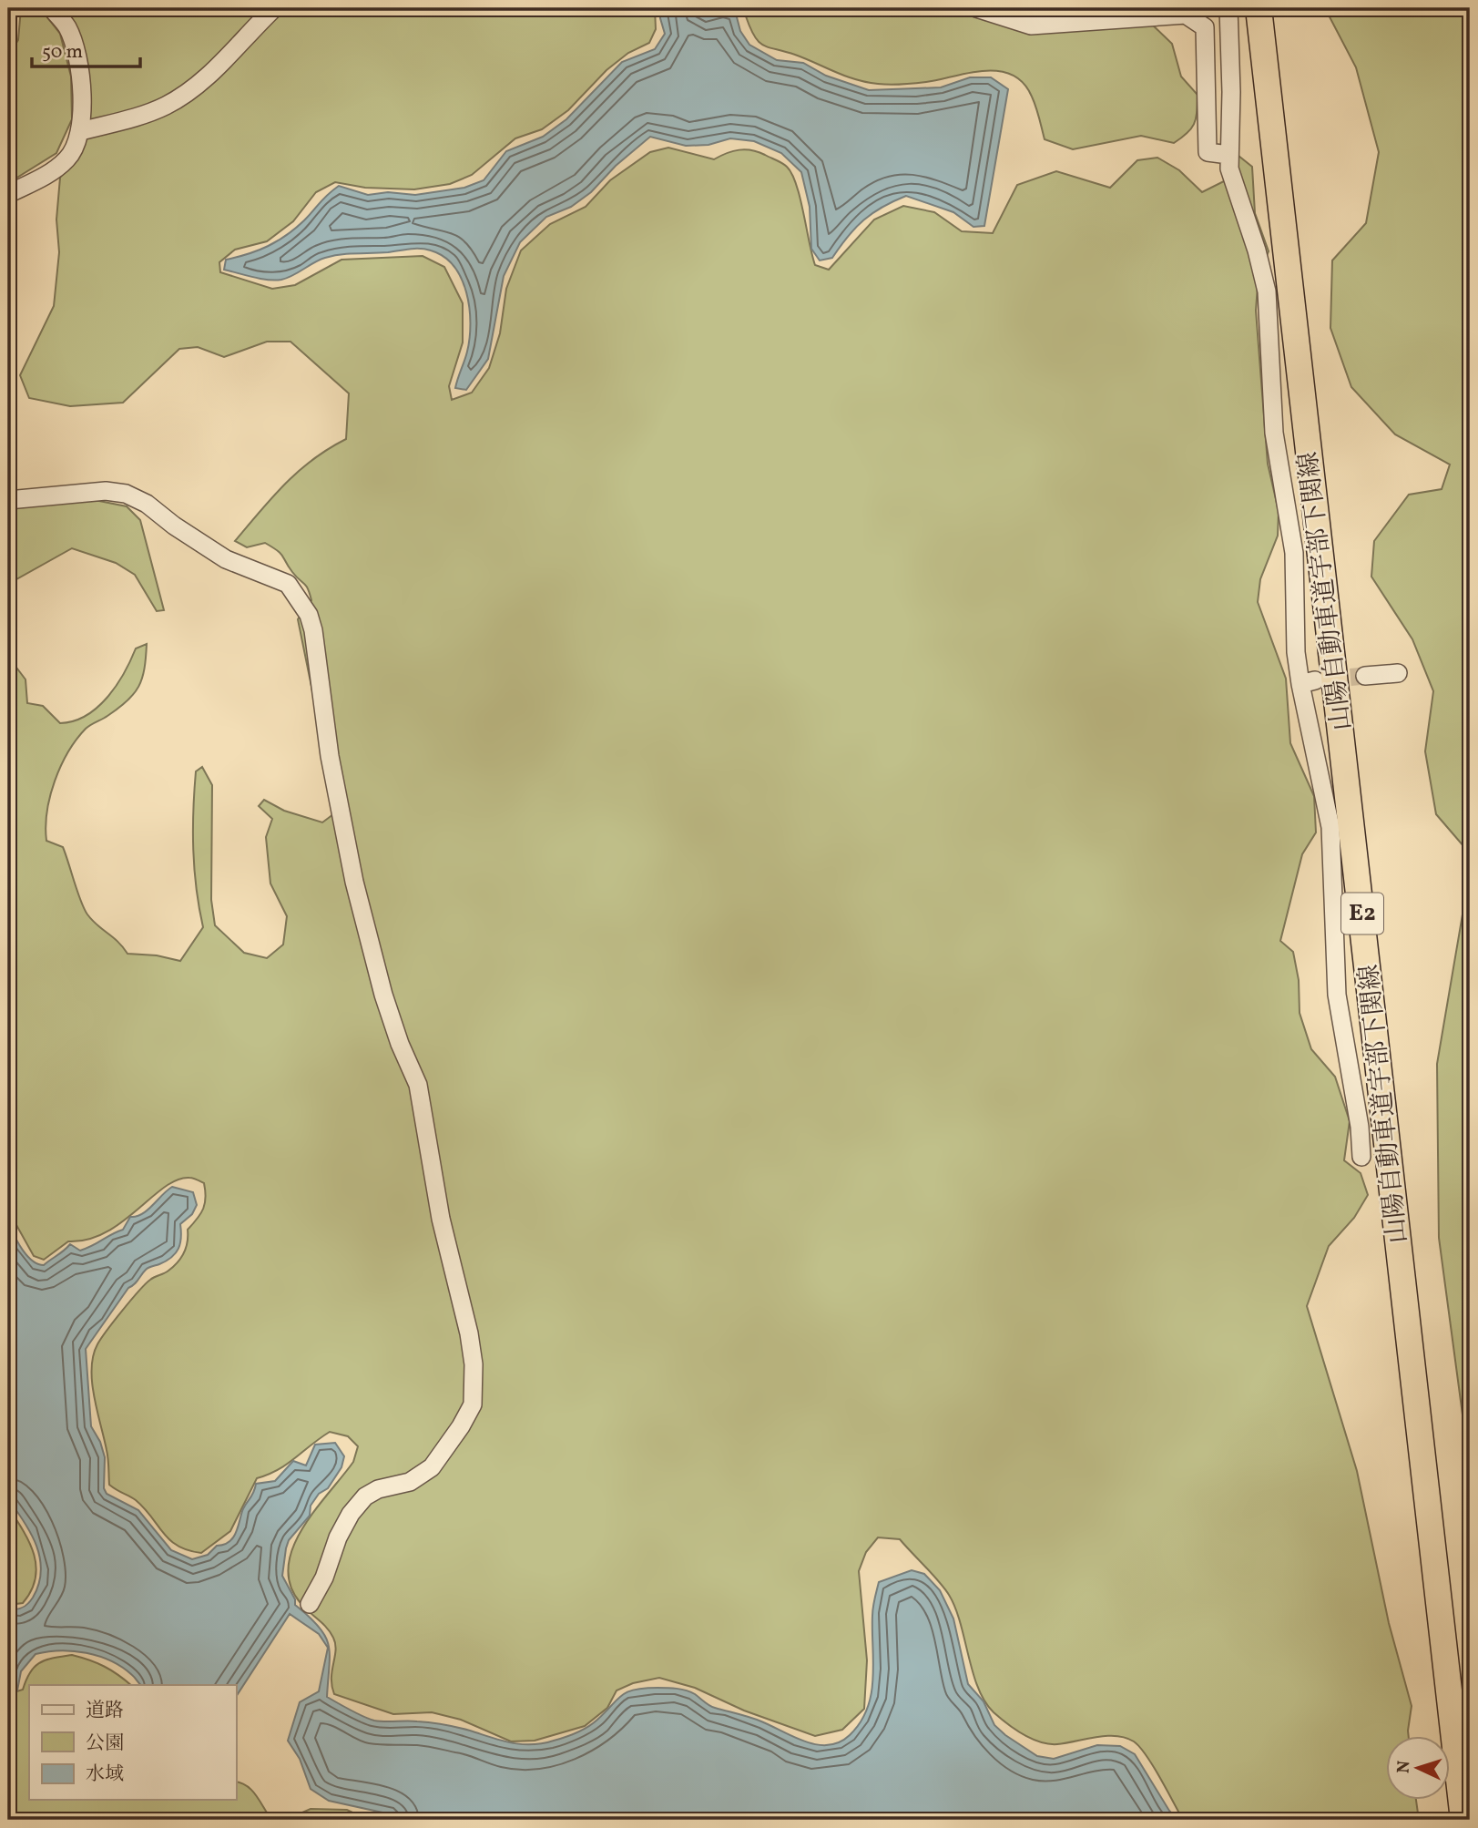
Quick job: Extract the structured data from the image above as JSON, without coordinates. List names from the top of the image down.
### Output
{
  "streets": {
    "highway": ["山陽自動車道宇部下関線", "E2"]
  },
  "legend": ["道路", "公園", "水域"],
  "scale_bar": "50 m",
  "north": "left"
}
